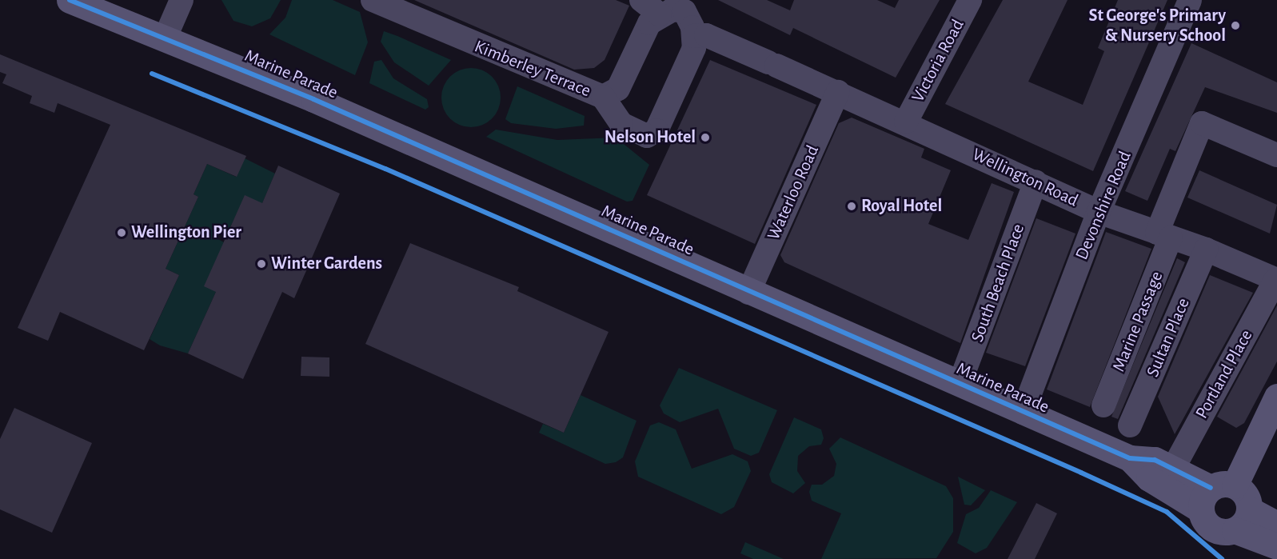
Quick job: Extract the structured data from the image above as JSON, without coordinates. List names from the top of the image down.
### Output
{
  "streets": {
    "street": [
      "Victoria Road",
      "Kimberley Terrace",
      "Marine Parade",
      "Wellington Road",
      "Waterloo Road",
      "Devonshire Road",
      "South Beach Place",
      "Marine Passage",
      "Sultan Place",
      "Portland Place"
    ]
  },
  "crossings": [
    ["Victoria Road", "Wellington Road"],
    ["Marine Parade", "Waterloo Road"],
    ["Marine Parade", "Devonshire Road"],
    ["Marine Parade", "South Beach Place"],
    ["Marine Parade", "Portland Place"],
    ["Wellington Road", "Waterloo Road"],
    ["Wellington Road", "Devonshire Road"],
    ["Wellington Road", "South Beach Place"],
    ["Wellington Road", "Marine Passage"],
    ["Wellington Road", "Sultan Place"],
    ["Wellington Road", "Portland Place"]
  ],
  "places": [
    "St George's Primary & Nursery School",
    "Nelson Hotel",
    "Royal Hotel",
    "Wellington Pier",
    "Winter Gardens"
  ]
}
